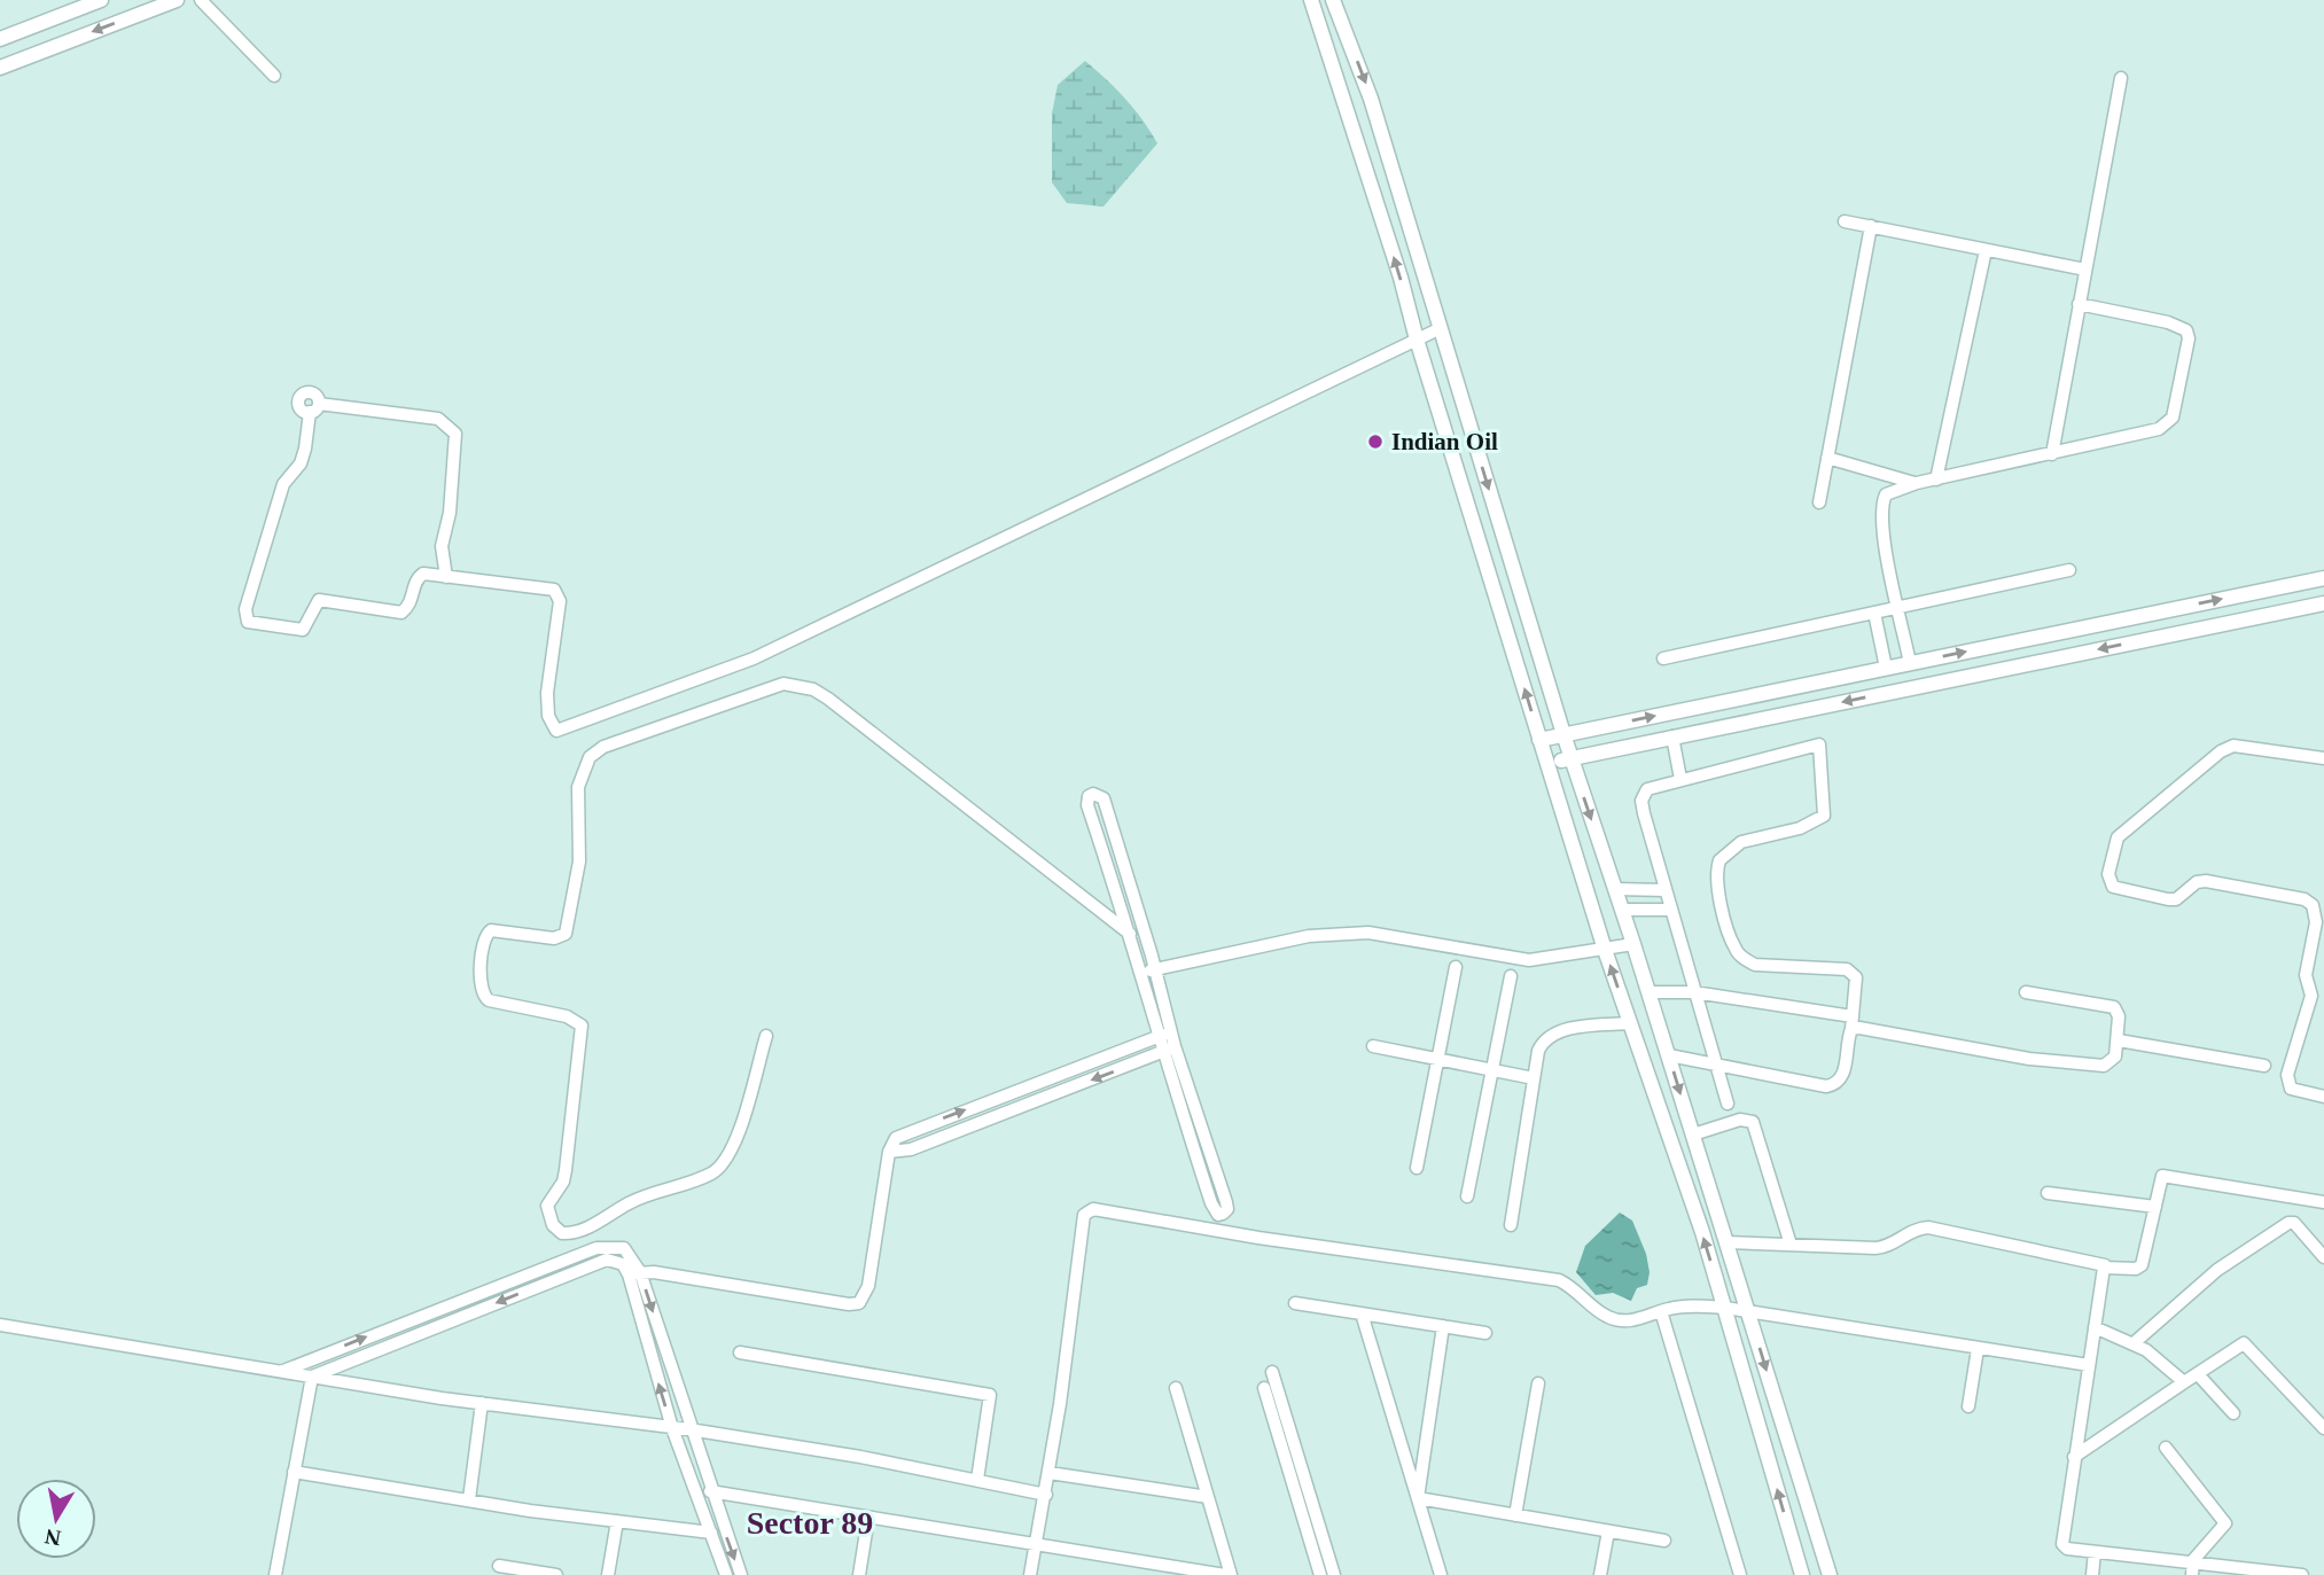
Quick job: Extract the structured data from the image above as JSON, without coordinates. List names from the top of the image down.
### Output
{
  "districts": ["Sector 89"],
  "places": ["Indian Oil"],
  "north": "bottom"
}
